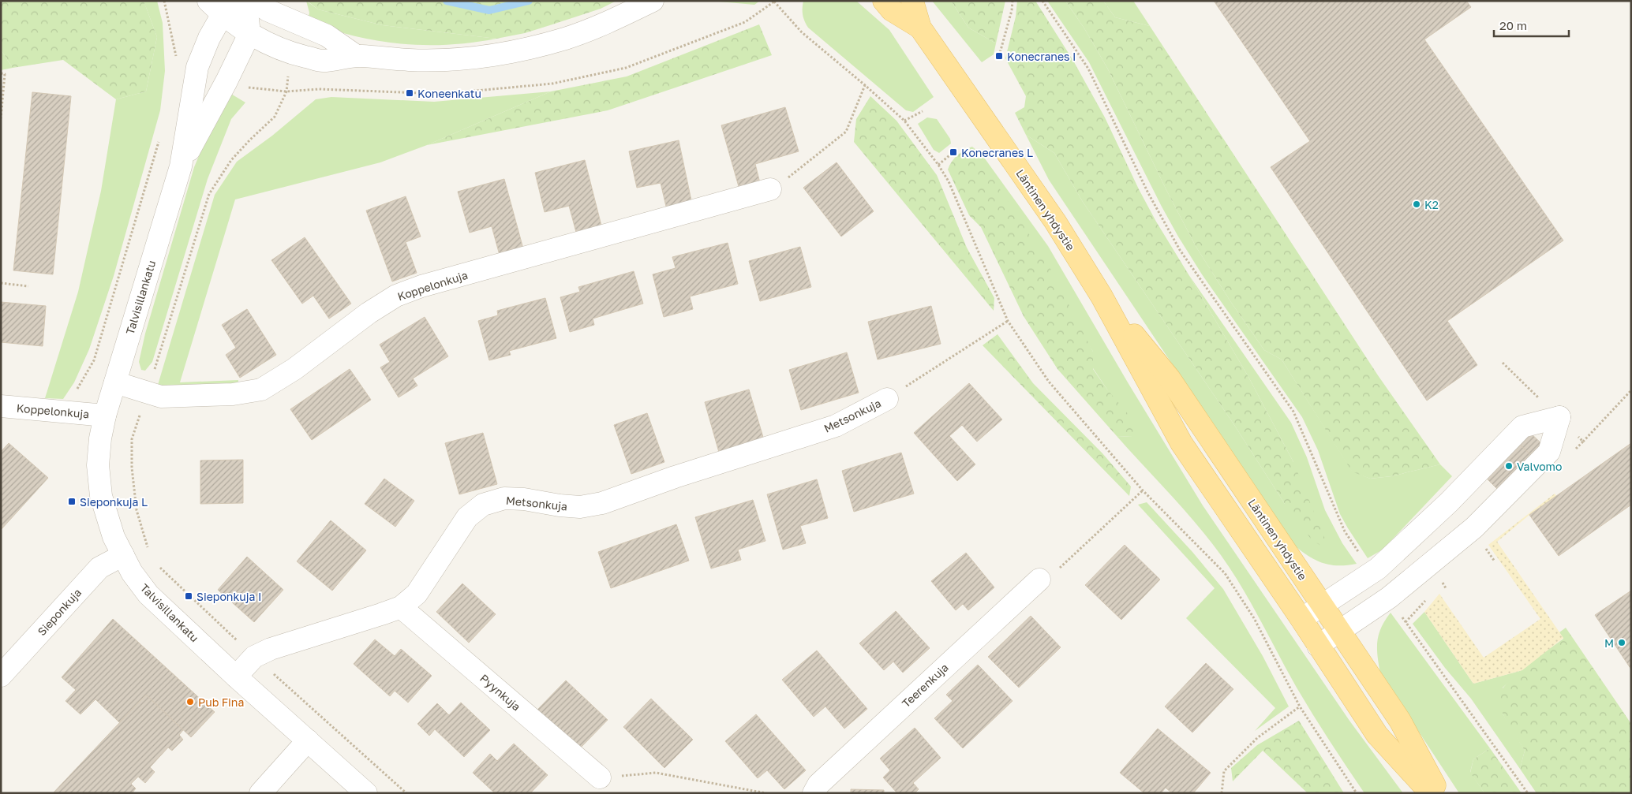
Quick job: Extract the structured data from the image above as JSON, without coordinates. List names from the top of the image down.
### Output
{
  "streets": {
    "main road": ["Läntinen yhdystie"],
    "street": [
      "Koppelonkuja",
      "Talvisillankatu",
      "Metsonkuja",
      "Sieponkuja",
      "Teerenkuja",
      "Pyynkuja"
    ]
  },
  "crossings": [
    ["Koppelonkuja", "Talvisillankatu"],
    ["Talvisillankatu", "Metsonkuja"],
    ["Talvisillankatu", "Sieponkuja"],
    ["Metsonkuja", "Pyynkuja"]
  ],
  "places": {
    "transit": [
      "Konecranes I",
      "Koneenkatu",
      "Konecranes L",
      "Sieponkuja L",
      "Sieponkuja I"
    ],
    "other": [
      "K2",
      "Valvomo",
      "M",
      "Pub Fina"
    ]
  },
  "scale_bar": "20 m"
}
